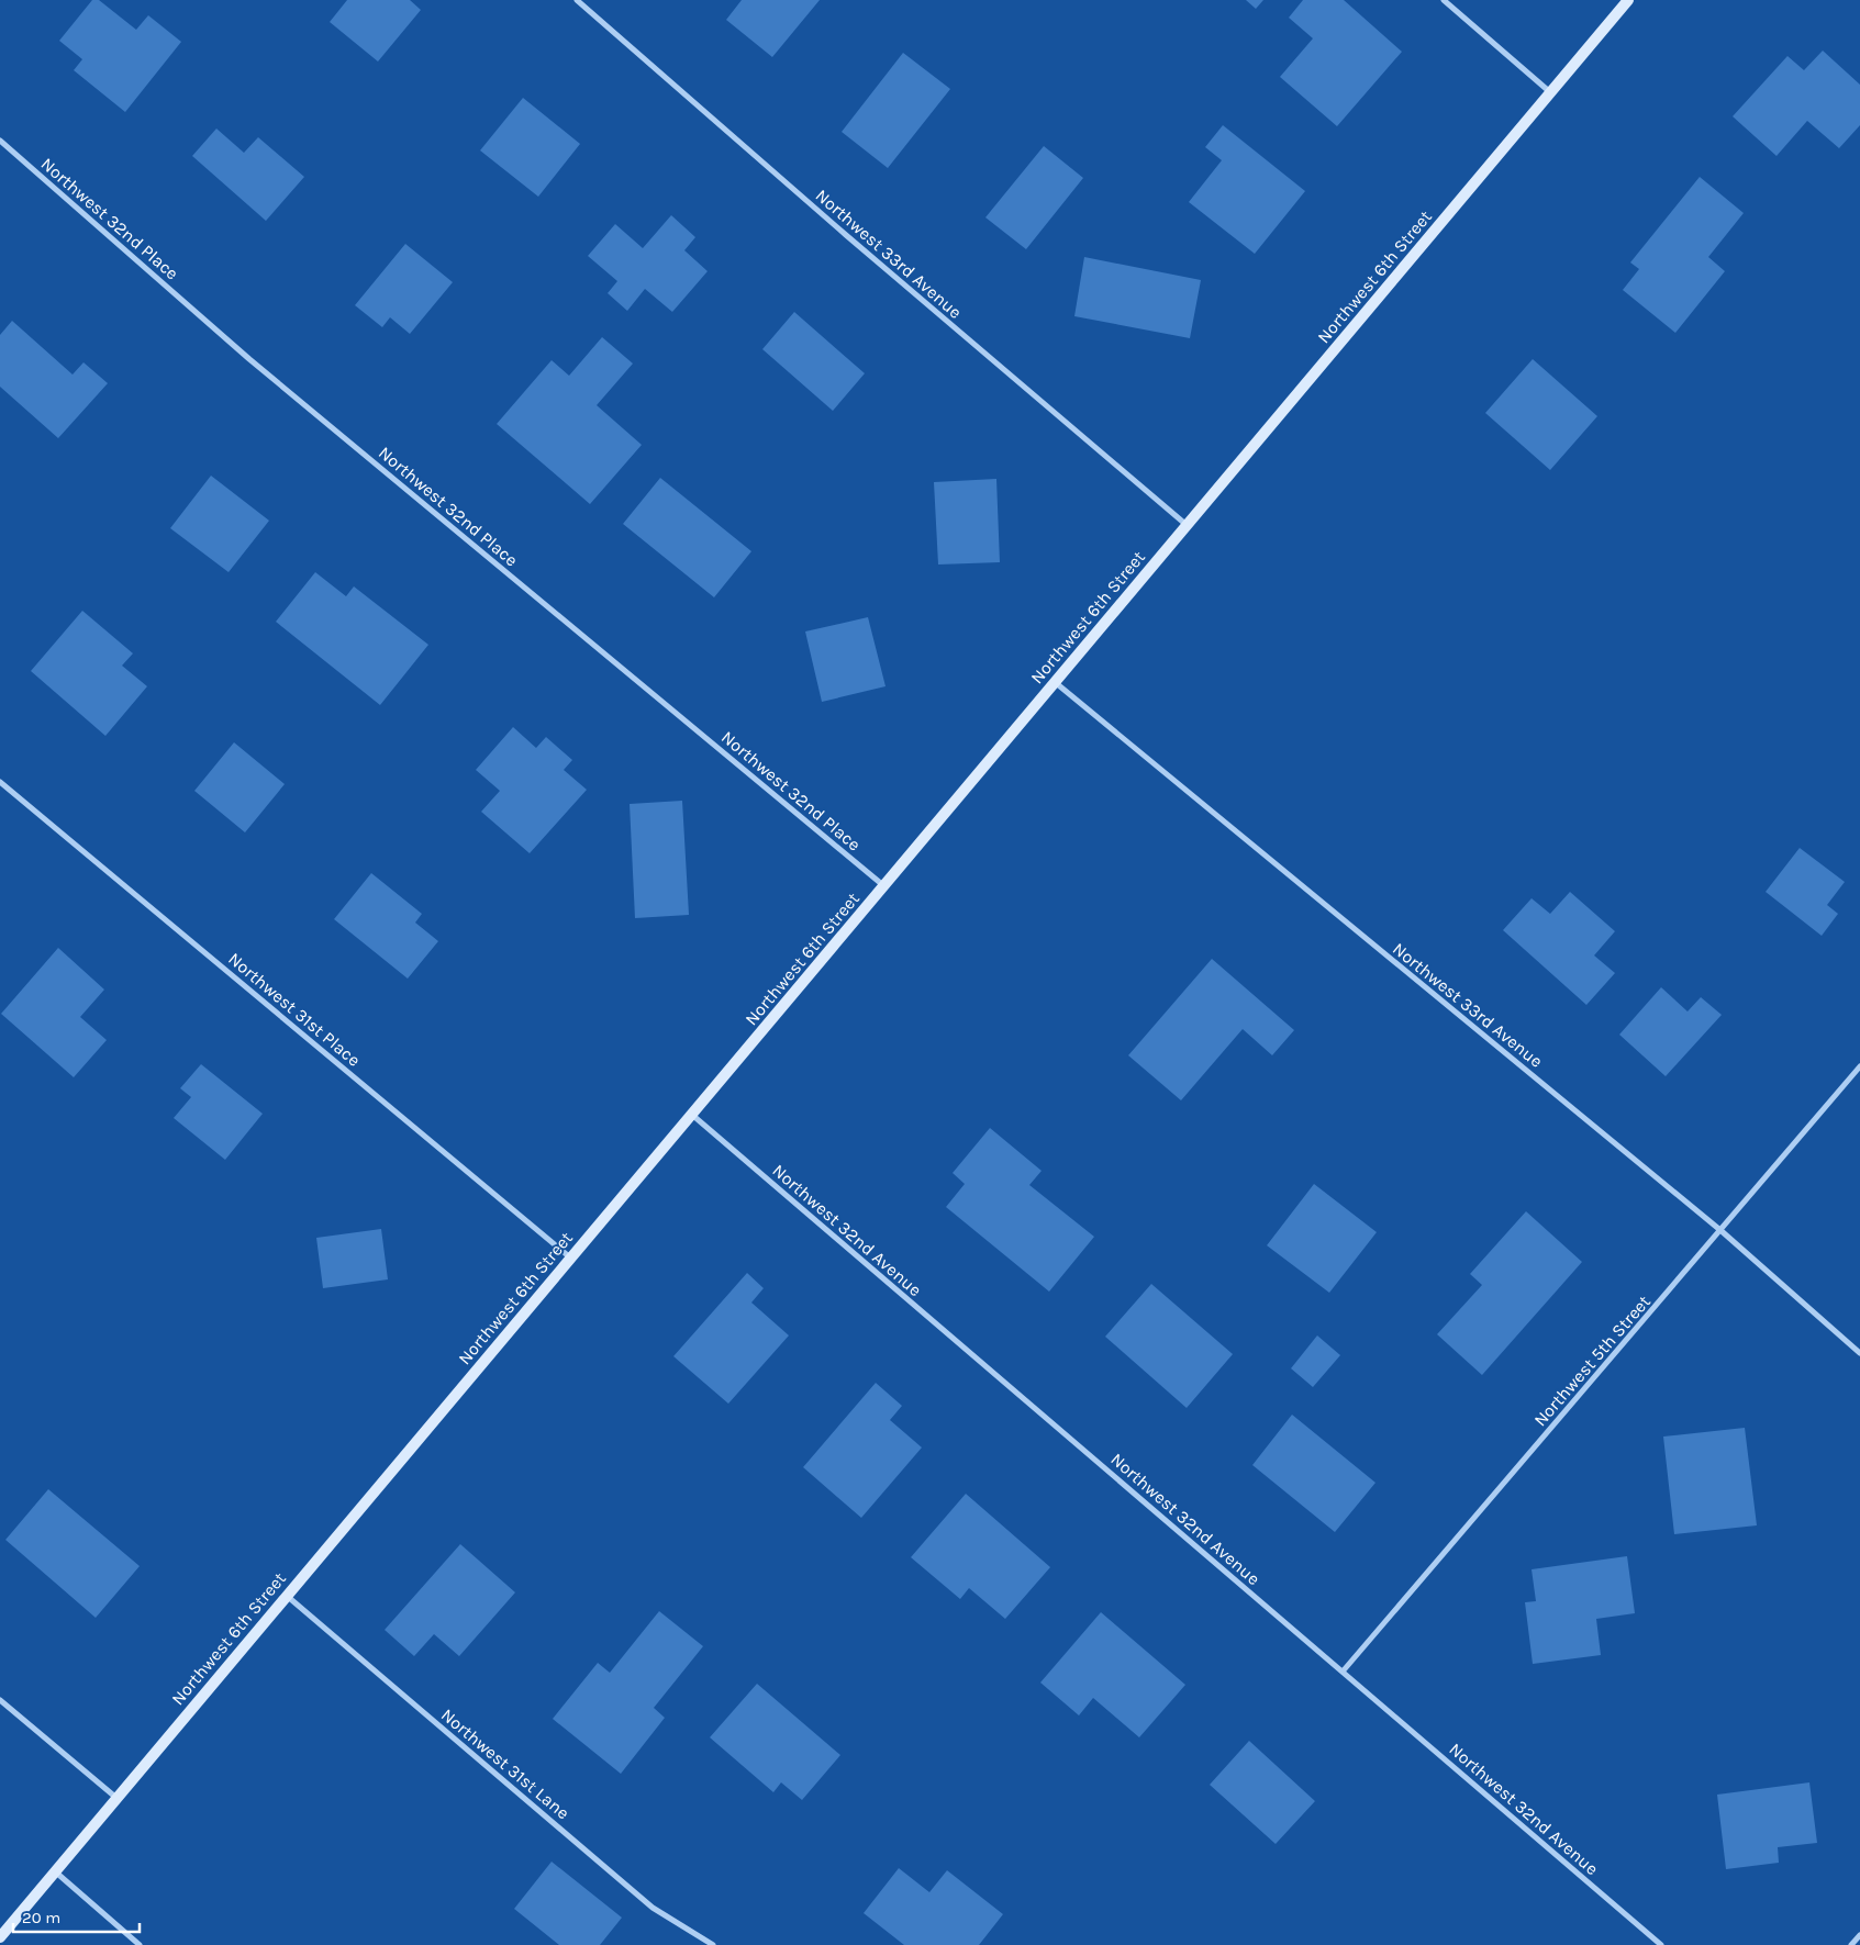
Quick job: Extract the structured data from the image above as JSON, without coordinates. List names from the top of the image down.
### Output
{
  "streets": {
    "main road": ["Northwest 6th Street"],
    "street": [
      "Northwest 32nd Place",
      "Northwest 33rd Avenue",
      "Northwest 31st Place",
      "Northwest 32nd Avenue",
      "Northwest 5th Street",
      "Northwest 31st Lane"
    ]
  },
  "crossings": [
    ["Northwest 32nd Place", "Northwest 6th Street"],
    ["Northwest 33rd Avenue", "Northwest 6th Street"],
    ["Northwest 33rd Avenue", "Northwest 5th Street"],
    ["Northwest 6th Street", "Northwest 31st Place"],
    ["Northwest 6th Street", "Northwest 32nd Avenue"],
    ["Northwest 6th Street", "Northwest 31st Lane"],
    ["Northwest 32nd Avenue", "Northwest 5th Street"]
  ],
  "scale_bar": "20 m"
}
